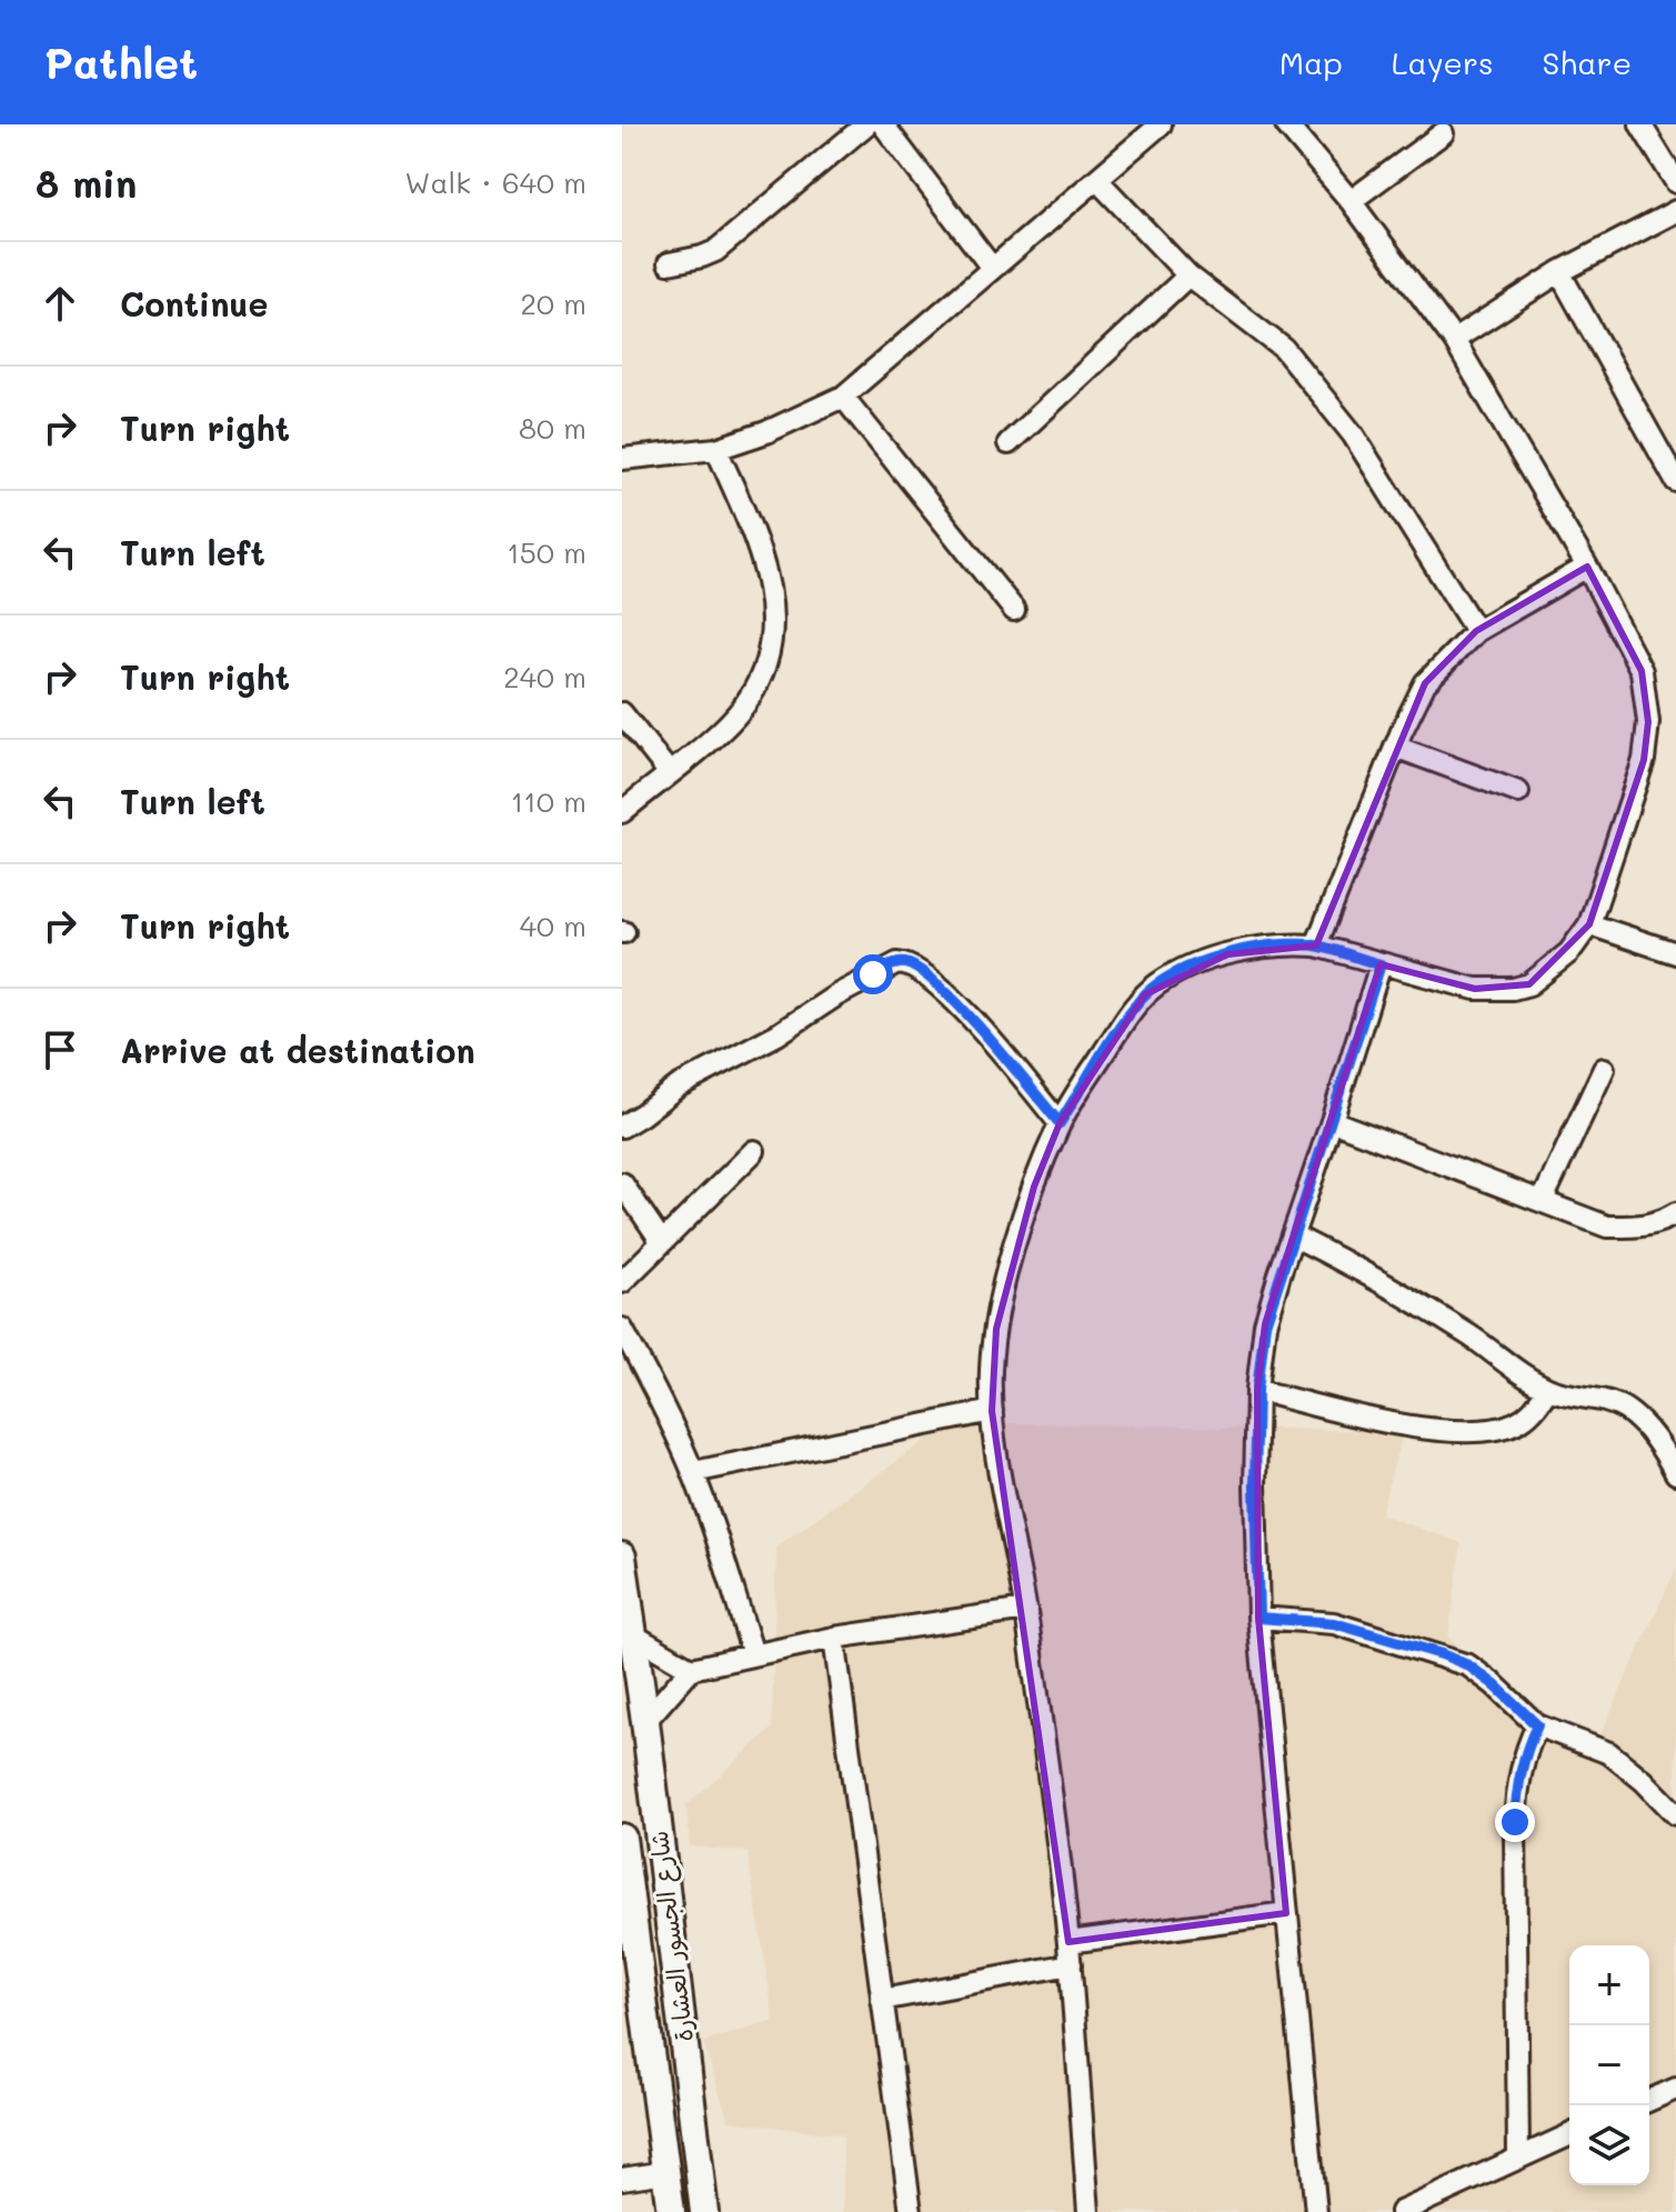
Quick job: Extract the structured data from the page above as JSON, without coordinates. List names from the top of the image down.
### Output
{
  "streets": {
    "main road": ["شارع الجسور العشارة"]
  },
  "page": {
    "header": "Pathlet",
    "nav": ["Map", "Layers", "Share"],
    "heading": ["8 min", "Walk · 640 m"],
    "list": [
      ["Continue", "20 m"],
      ["Turn right", "80 m"],
      ["Turn left", "150 m"],
      ["Turn right", "240 m"],
      ["Turn left", "110 m"],
      ["Turn right", "40 m"],
      "Arrive at destination"
    ],
    "map_buttons": ["+", "−"]
  }
}
